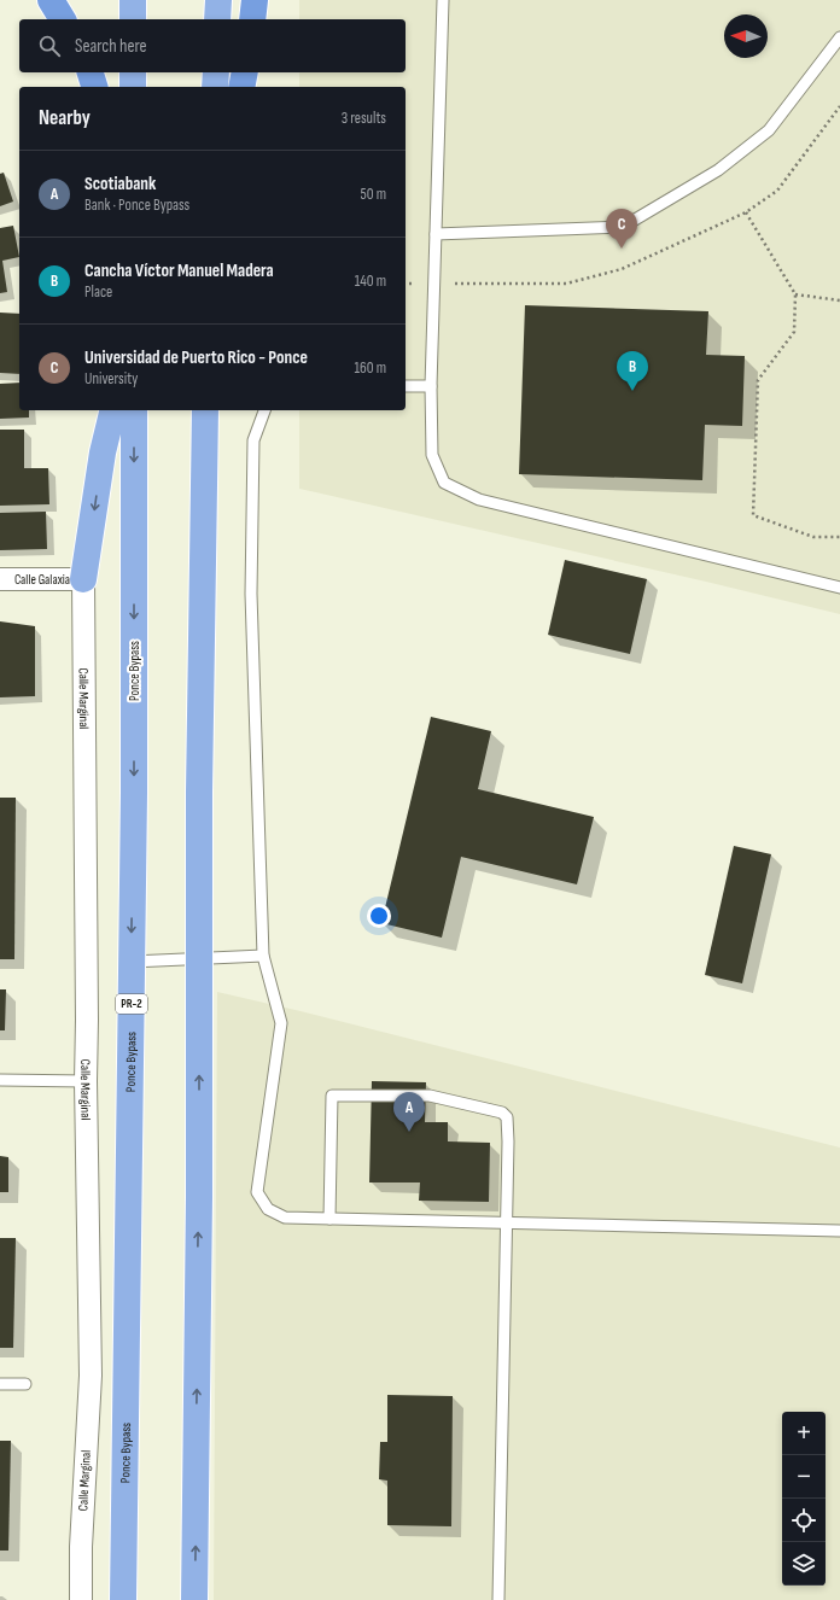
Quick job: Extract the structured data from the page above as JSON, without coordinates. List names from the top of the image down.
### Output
{
  "streets": {
    "highway": ["Ponce Bypass", "PR-2"],
    "street": ["Calle Galaxia", "Calle Marginal"]
  },
  "crossings": [
    ["Calle Galaxia", "Calle Marginal"]
  ],
  "north": "left",
  "page": {
    "search": "Search here",
    "heading": ["Nearby", "3 results"],
    "list": [
      {
        "mark": "A",
        "name": "Scotiabank",
        "note": "Bank · Ponce Bypass",
        "value": "50 m"
      },
      {
        "mark": "B",
        "name": "Cancha Víctor Manuel Madera",
        "note": "Place",
        "value": "140 m"
      },
      {
        "mark": "C",
        "name": "Universidad de Puerto Rico - Ponce",
        "note": "University",
        "value": "160 m"
      }
    ],
    "pins": ["C", "B", "A"],
    "map_buttons": ["+", "−"]
  }
}
